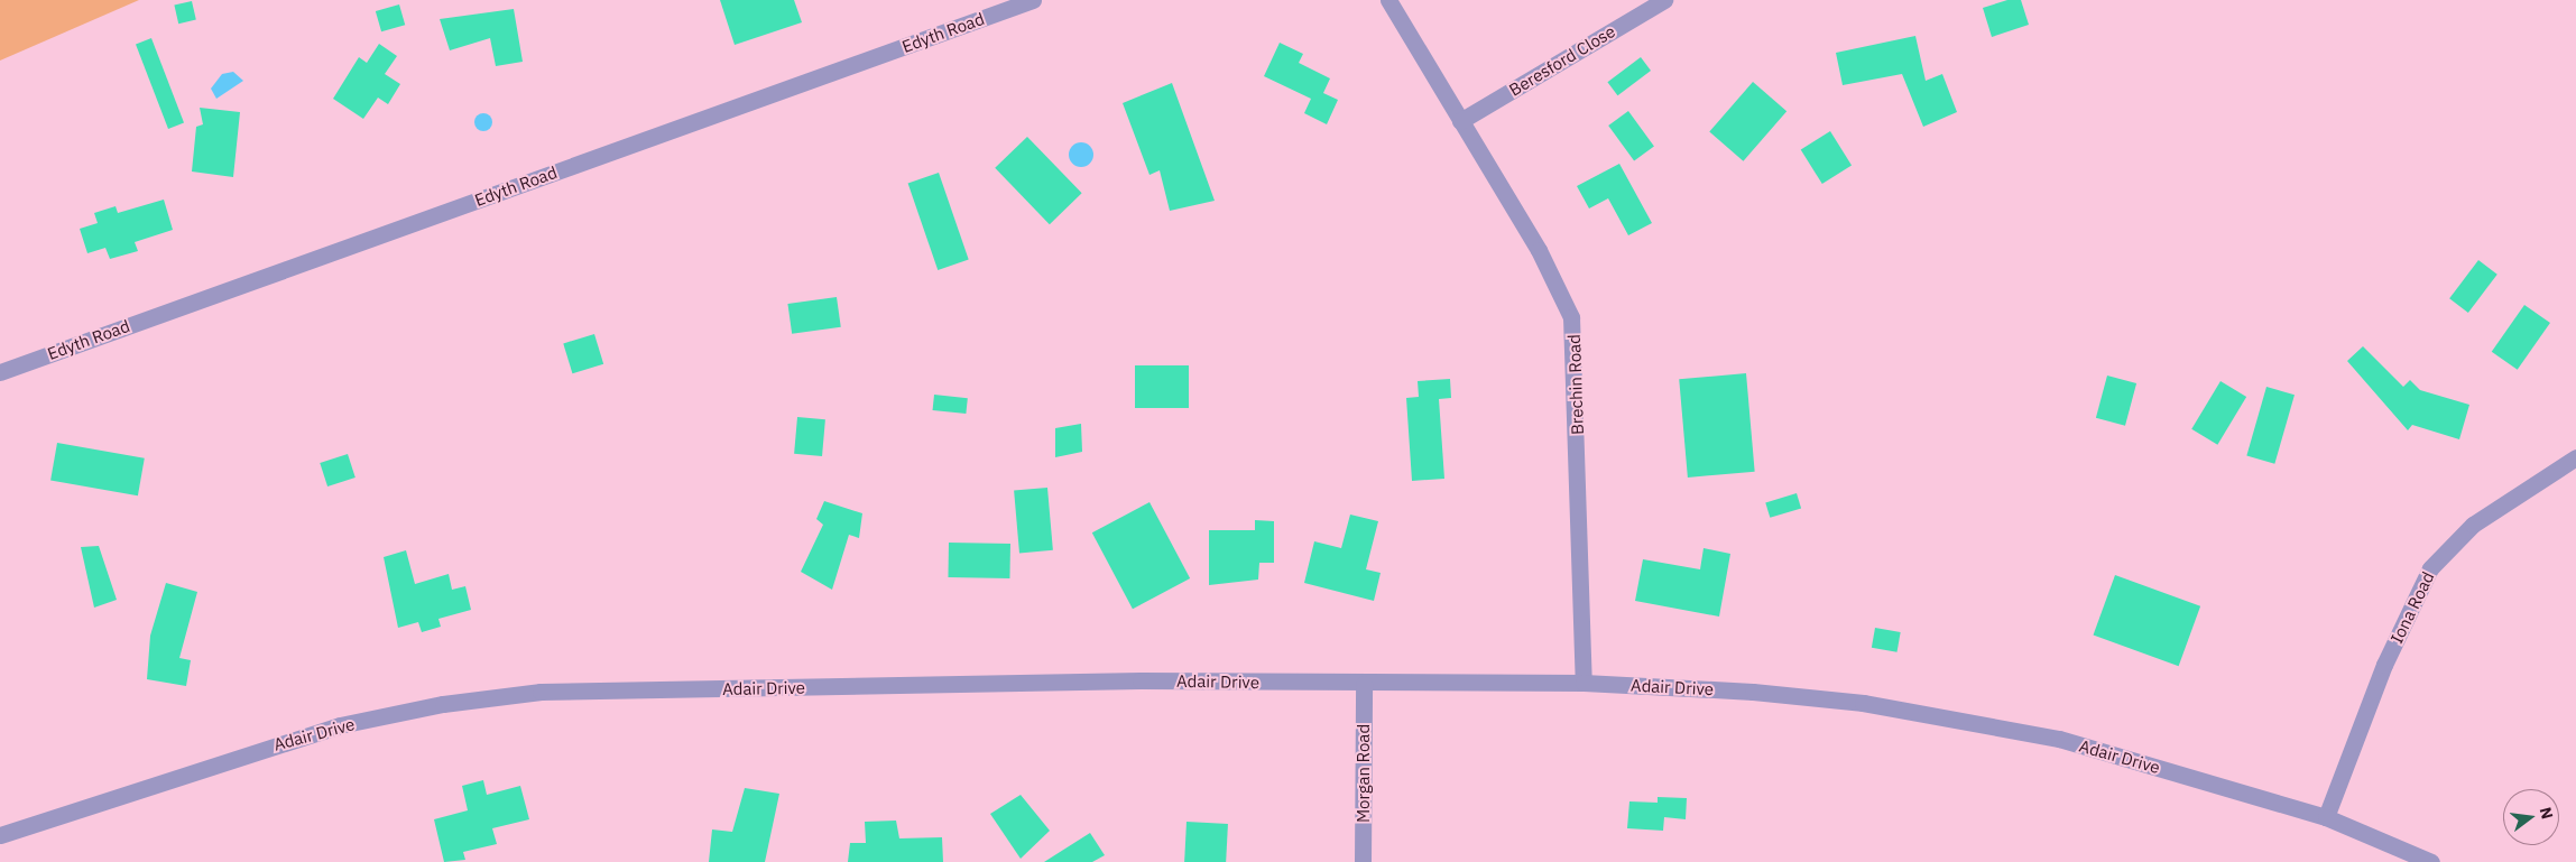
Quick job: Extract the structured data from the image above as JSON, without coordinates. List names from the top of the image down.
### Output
{
  "streets": {
    "street": [
      "Edyth Road",
      "Beresford Close",
      "Brechin Road",
      "Iona Road",
      "Adair Drive",
      "Morgan Road"
    ]
  },
  "crossings": [
    ["Beresford Close", "Brechin Road"],
    ["Brechin Road", "Adair Drive"],
    ["Iona Road", "Adair Drive"],
    ["Adair Drive", "Morgan Road"]
  ],
  "north": "right"
}
